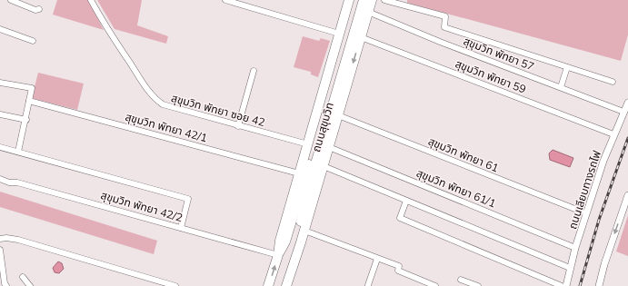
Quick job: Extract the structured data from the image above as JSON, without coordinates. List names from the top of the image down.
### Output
{
  "streets": {
    "highway": ["ถนนสุขุมวิท"],
    "street": [
      "สุขุมวิท พัทยา 57",
      "สุขุมวิท พัทยา 59",
      "สุขุมวิท พัทยา ซอย 42",
      "สุขุมวิท พัทยา 42/1",
      "สุขุมวิท พัทยา 61",
      "สุขุมวิท พัทยา 61/1",
      "ถนนเลียบทางรถไฟ",
      "สุขุมวิท พัทยา 42/2"
    ]
  },
  "crossings": [
    ["สุขุมวิท พัทยา 57", "ถนนสุขุมวิท"],
    ["สุขุมวิท พัทยา 57", "ถนนเลียบทางรถไฟ"],
    ["สุขุมวิท พัทยา 59", "ถนนสุขุมวิท"],
    ["สุขุมวิท พัทยา 59", "ถนนเลียบทางรถไฟ"],
    ["สุขุมวิท พัทยา ซอย 42", "ถนนสุขุมวิท"],
    ["สุขุมวิท พัทยา 42/1", "ถนนสุขุมวิท"],
    ["ถนนสุขุมวิท", "สุขุมวิท พัทยา 61"],
    ["ถนนสุขุมวิท", "สุขุมวิท พัทยา 61/1"],
    ["ถนนสุขุมวิท", "สุขุมวิท พัทยา 42/2"],
    ["สุขุมวิท พัทยา 61/1", "ถนนเลียบทางรถไฟ"]
  ]
}
